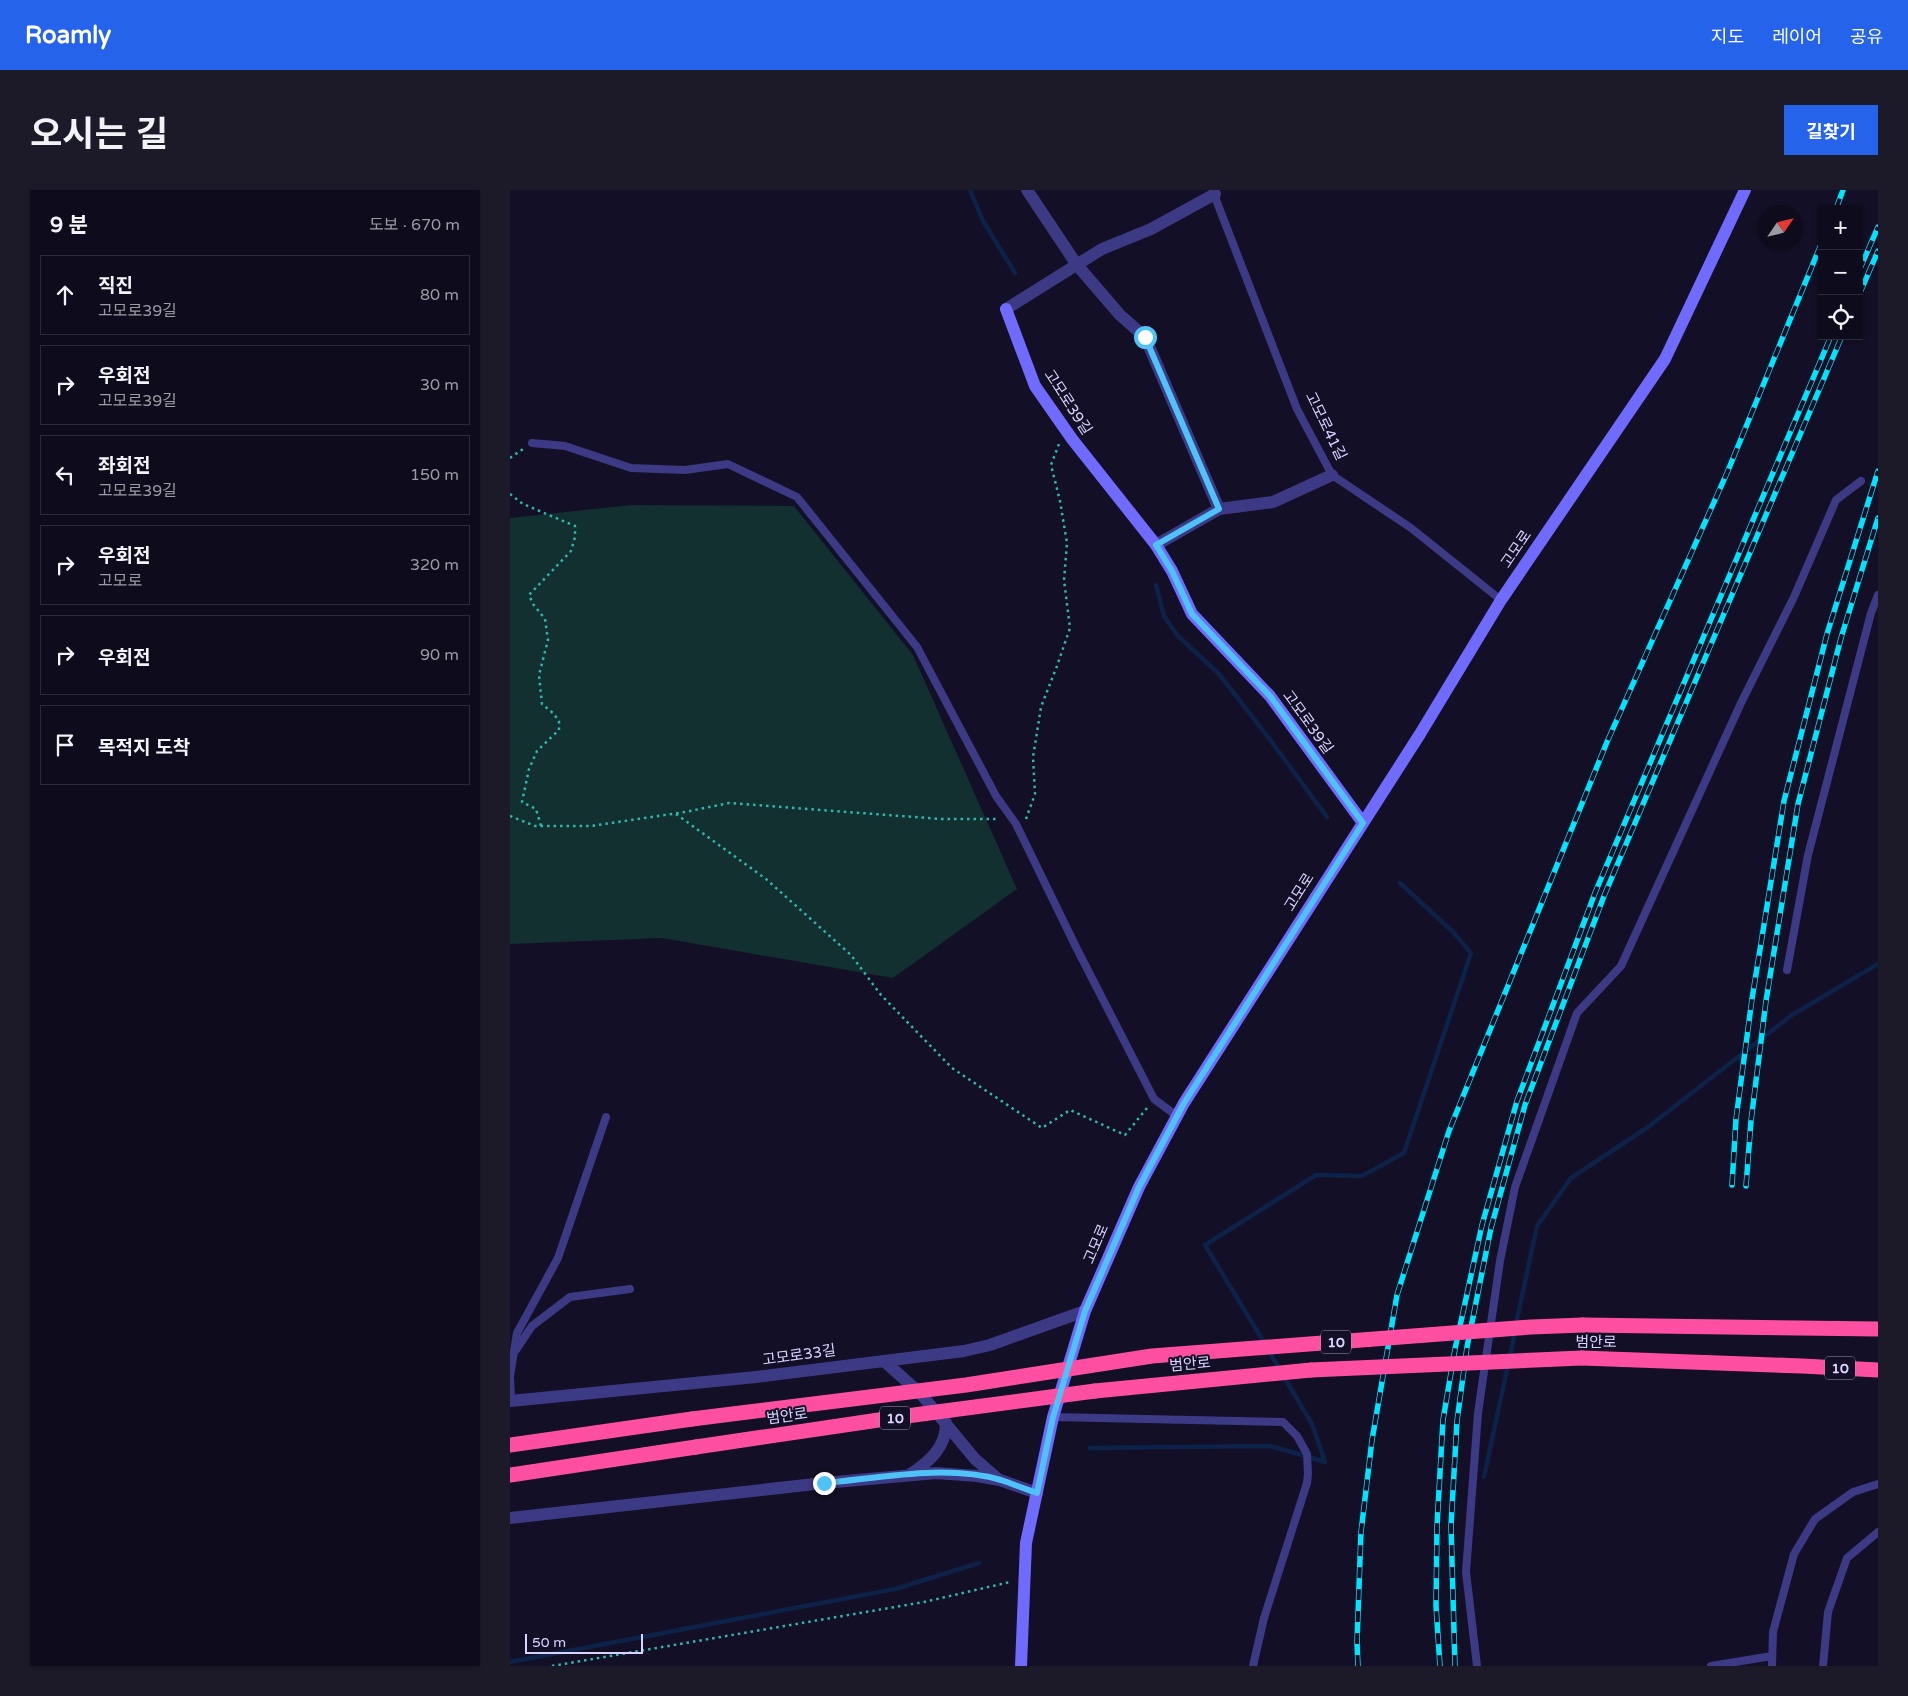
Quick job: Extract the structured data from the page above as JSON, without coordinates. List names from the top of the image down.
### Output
{
  "streets": {
    "highway": ["10", "범안로"],
    "main road": ["고모로39길", "고모로"],
    "street": ["고모로41길", "고모로33길"]
  },
  "crossings": [
    ["고모로39길", "고모로41길"],
    ["고모로39길", "고모로"],
    ["고모로41길", "고모로"],
    ["고모로", "고모로33길"]
  ],
  "scale_bar": "50 m",
  "north": "top right",
  "page": {
    "header": "Roamly",
    "nav": ["지도", "레이어", "공유"],
    "title": "오시는 길",
    "buttons": "길찾기",
    "heading": ["9 분", "도보 · 670 m"],
    "map_buttons": ["+", "−"],
    "list": [
      ["직진", "고모로39길", "80 m"],
      ["우회전", "고모로39길", "30 m"],
      ["좌회전", "고모로39길", "150 m"],
      ["우회전", "고모로", "320 m"],
      ["우회전", "90 m"],
      "목적지 도착"
    ],
    "scale": "50 m"
  }
}
